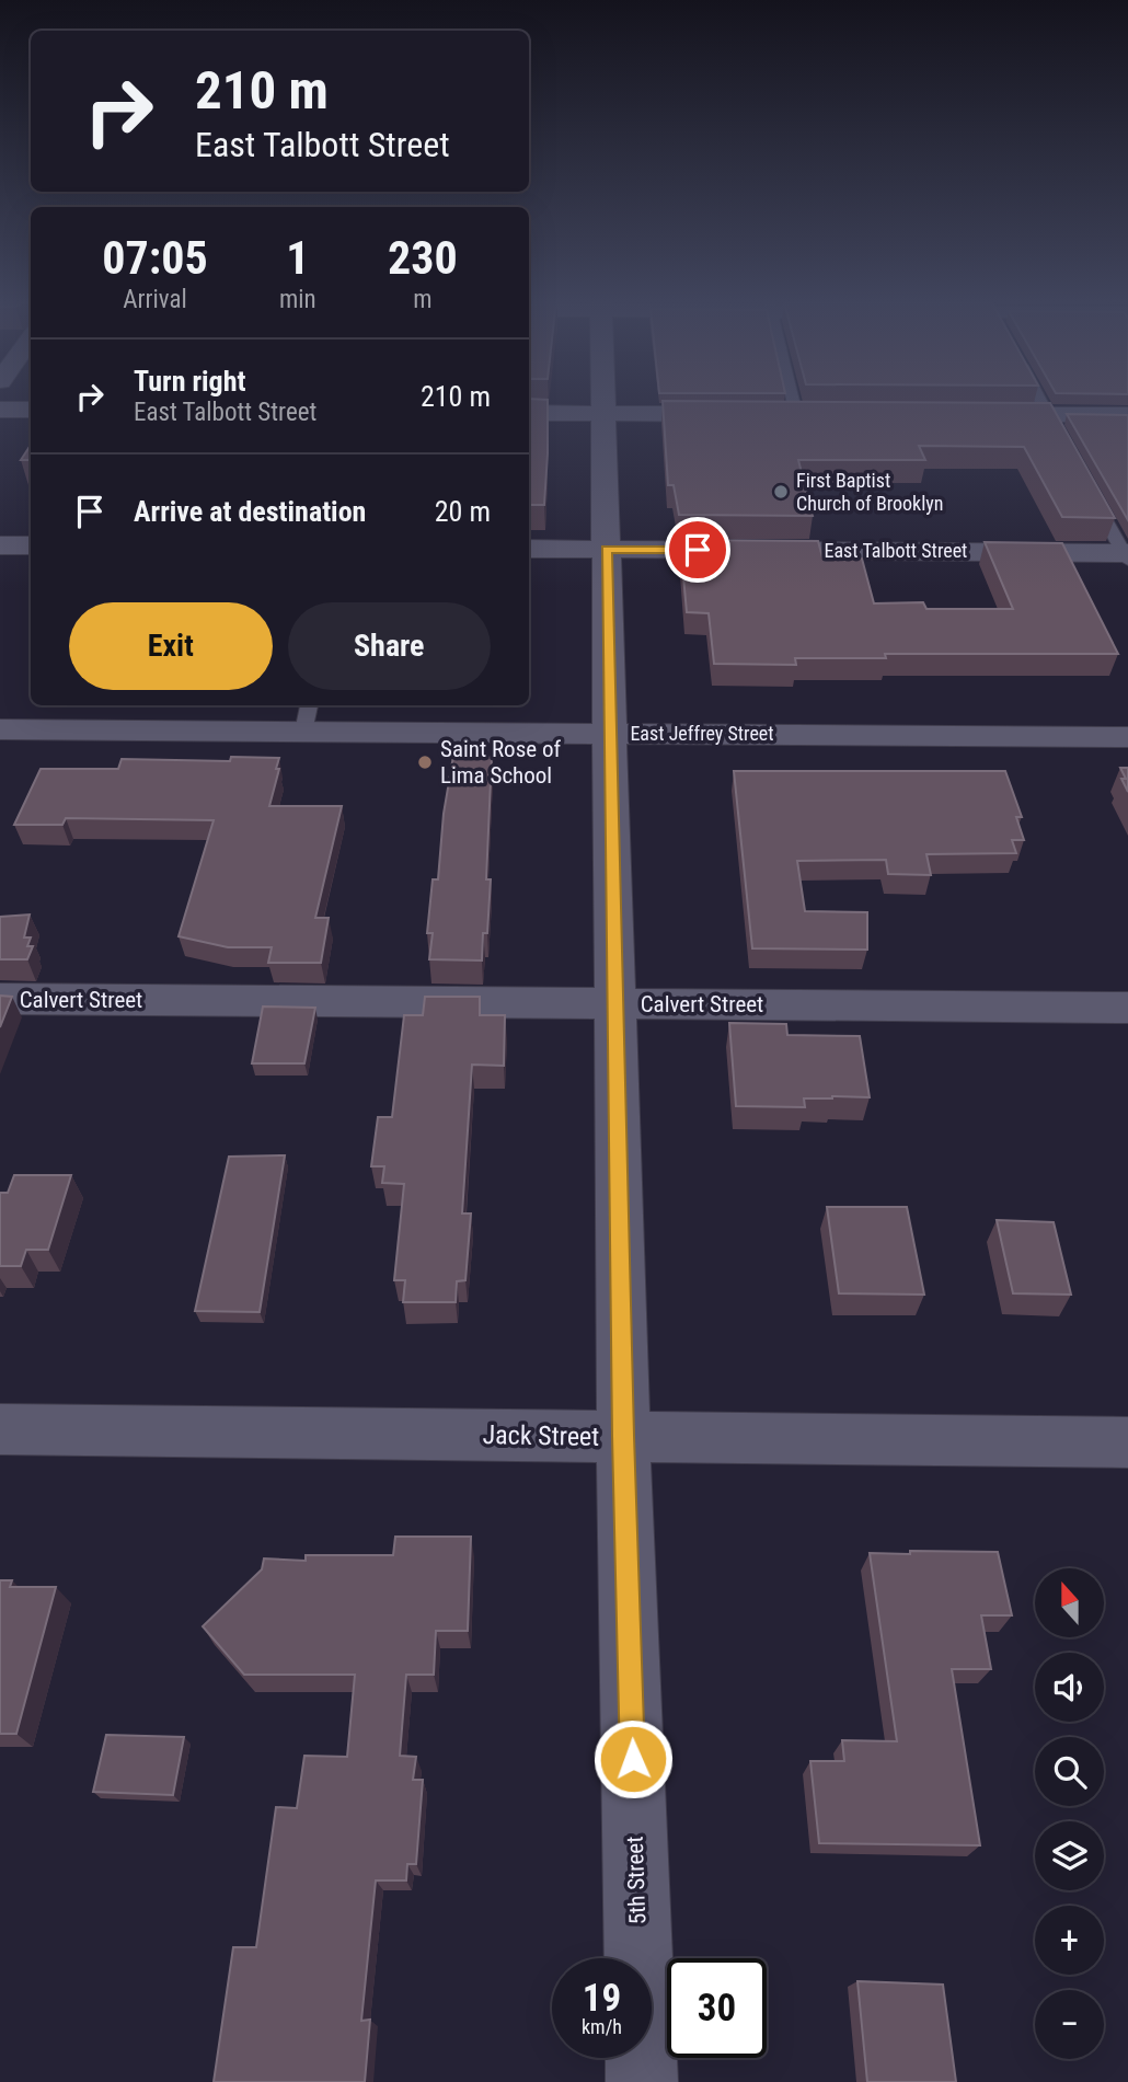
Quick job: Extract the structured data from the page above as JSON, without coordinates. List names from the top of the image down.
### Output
{
  "streets": {
    "street": [
      "East Talbott Street",
      "East Jeffrey Street",
      "Calvert Street",
      "Jack Street",
      "5th Street"
    ]
  },
  "crossings": [
    ["East Talbott Street", "5th Street"],
    ["East Jeffrey Street", "5th Street"],
    ["Calvert Street", "5th Street"],
    ["Jack Street", "5th Street"]
  ],
  "places": ["First Baptist Church of Brooklyn", "Saint Rose of Lima School"],
  "north": "top",
  "page": {
    "turn": ["210 m", "East Talbott Street"],
    "eta": [
      "07:05",
      "Arrival",
      "1",
      "min",
      "230",
      "m"
    ],
    "list": [
      {
        "name": "Turn right",
        "note": "East Talbott Street",
        "value": "210 m"
      },
      {
        "name": "Arrive at destination",
        "value": "20 m"
      }
    ],
    "buttons": ["Exit", "Share"],
    "map_buttons": ["+", "−"],
    "speed": "19 km/h",
    "limit": "30"
  }
}
